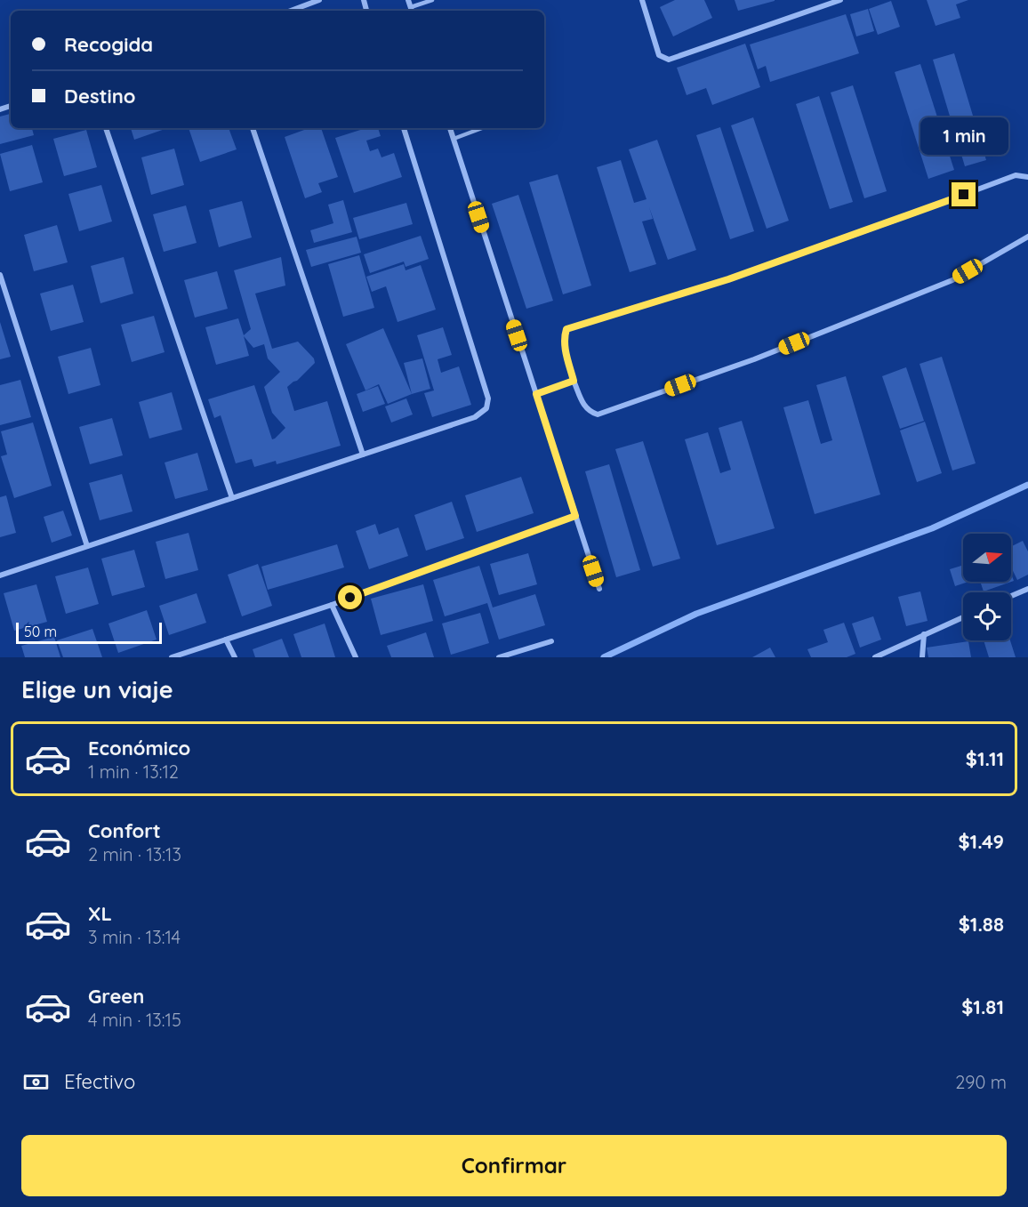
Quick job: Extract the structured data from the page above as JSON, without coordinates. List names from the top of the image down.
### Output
{
  "scale_bar": "50 m",
  "north": "right",
  "page": {
    "banner": ["Recogida", "Destino"],
    "bubble": "1 min",
    "scale": "50 m",
    "heading": "Elige un viaje",
    "list": [
      {
        "name": "Económico",
        "note": "1 min · 13:12",
        "value": "$1.11"
      },
      {
        "name": "Confort",
        "note": "2 min · 13:13",
        "value": "$1.49"
      },
      {
        "name": "XL",
        "note": "3 min · 13:14",
        "value": "$1.88"
      },
      {
        "name": "Green",
        "note": "4 min · 13:15",
        "value": "$1.81"
      }
    ],
    "pay": ["Efectivo", "290 m"],
    "buttons": "Confirmar"
  }
}
